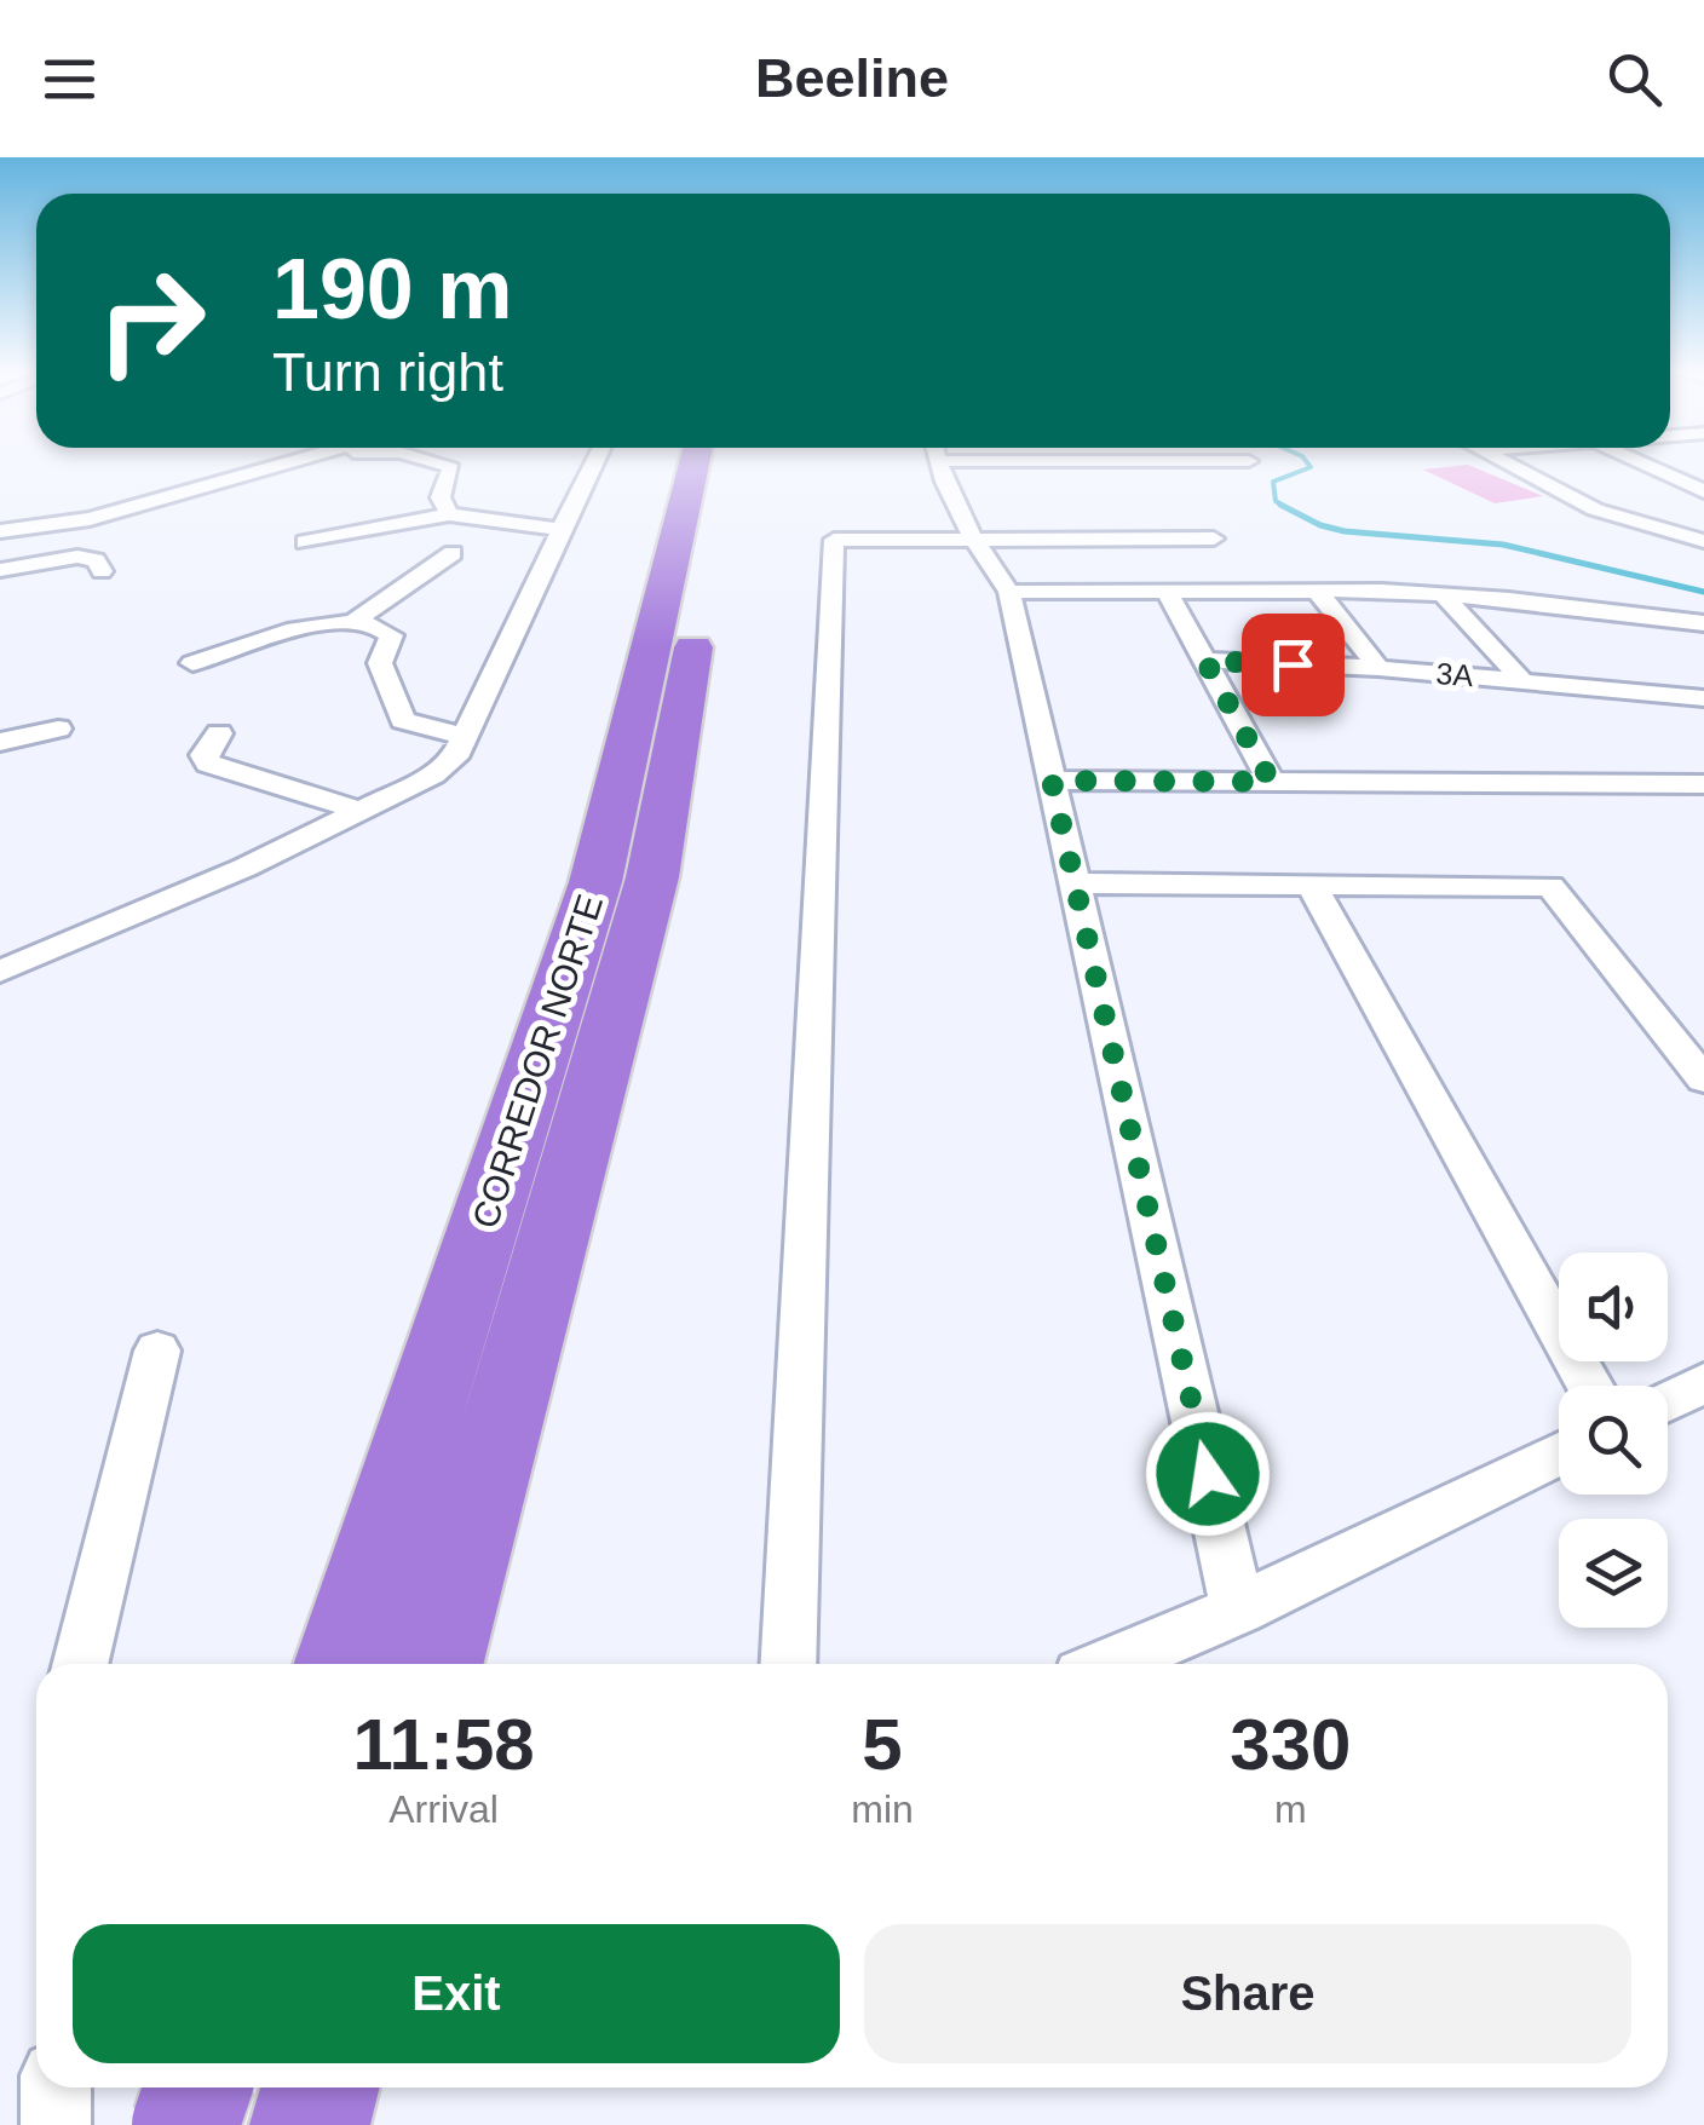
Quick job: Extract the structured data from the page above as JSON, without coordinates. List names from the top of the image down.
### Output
{
  "streets": {
    "highway": ["CORREDOR NORTE"],
    "street": ["3A"]
  },
  "page": {
    "header": "Beeline",
    "turn": ["190 m", "Turn right"],
    "eta": [
      "11:58",
      "Arrival",
      "5",
      "min",
      "330",
      "m"
    ],
    "buttons": ["Exit", "Share"]
  }
}
